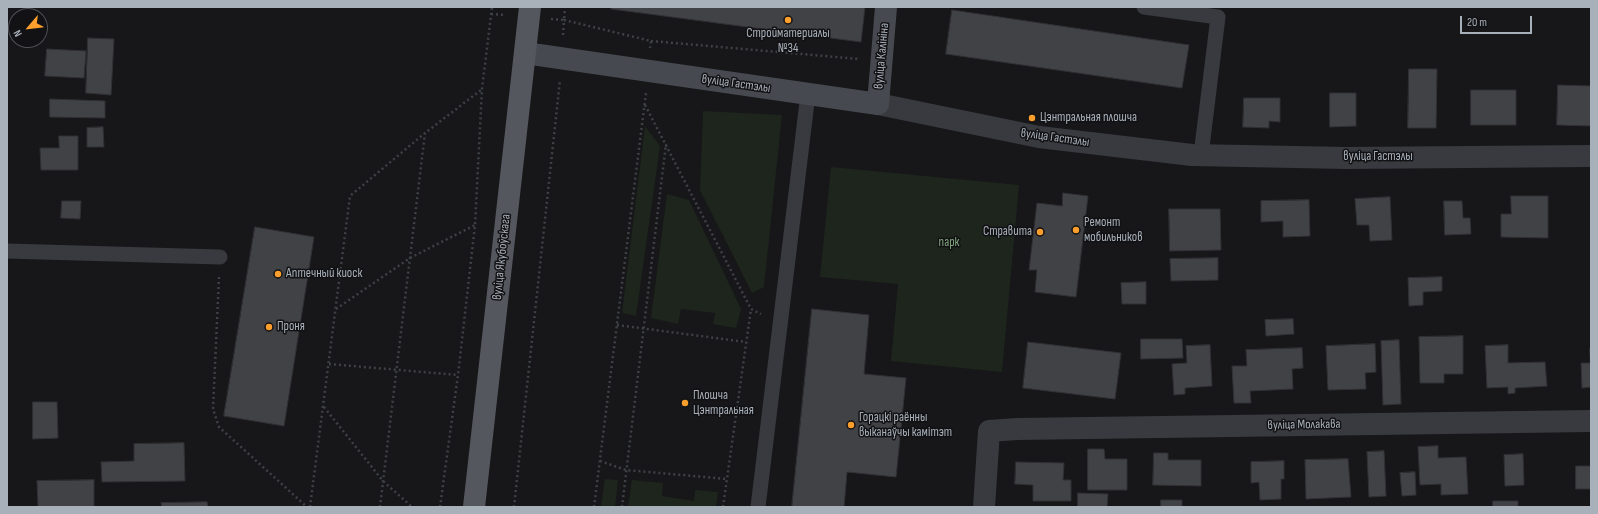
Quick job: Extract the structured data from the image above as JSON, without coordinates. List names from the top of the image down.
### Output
{
  "streets": {
    "main road": ["вуліца Калініна", "вуліца Гастэлы", "вуліца Якубоўскага"],
    "street": ["вуліца Молакава"]
  },
  "crossings": [
    ["вуліца Калініна", "вуліца Гастэлы"],
    ["вуліца Гастэлы", "вуліца Якубоўскага"]
  ],
  "parks": ["парк"],
  "places": [
    "Стройматериалы №34",
    "Цэнтральная плошча",
    "Ремонт мобильников",
    "Стравита",
    "Аптечный киоск",
    "Проня",
    "Плошча Цэнтральная",
    "Горацкі раённы выканаўчы камітэт"
  ],
  "scale_bar": "20 m",
  "north": "bottom left"
}
